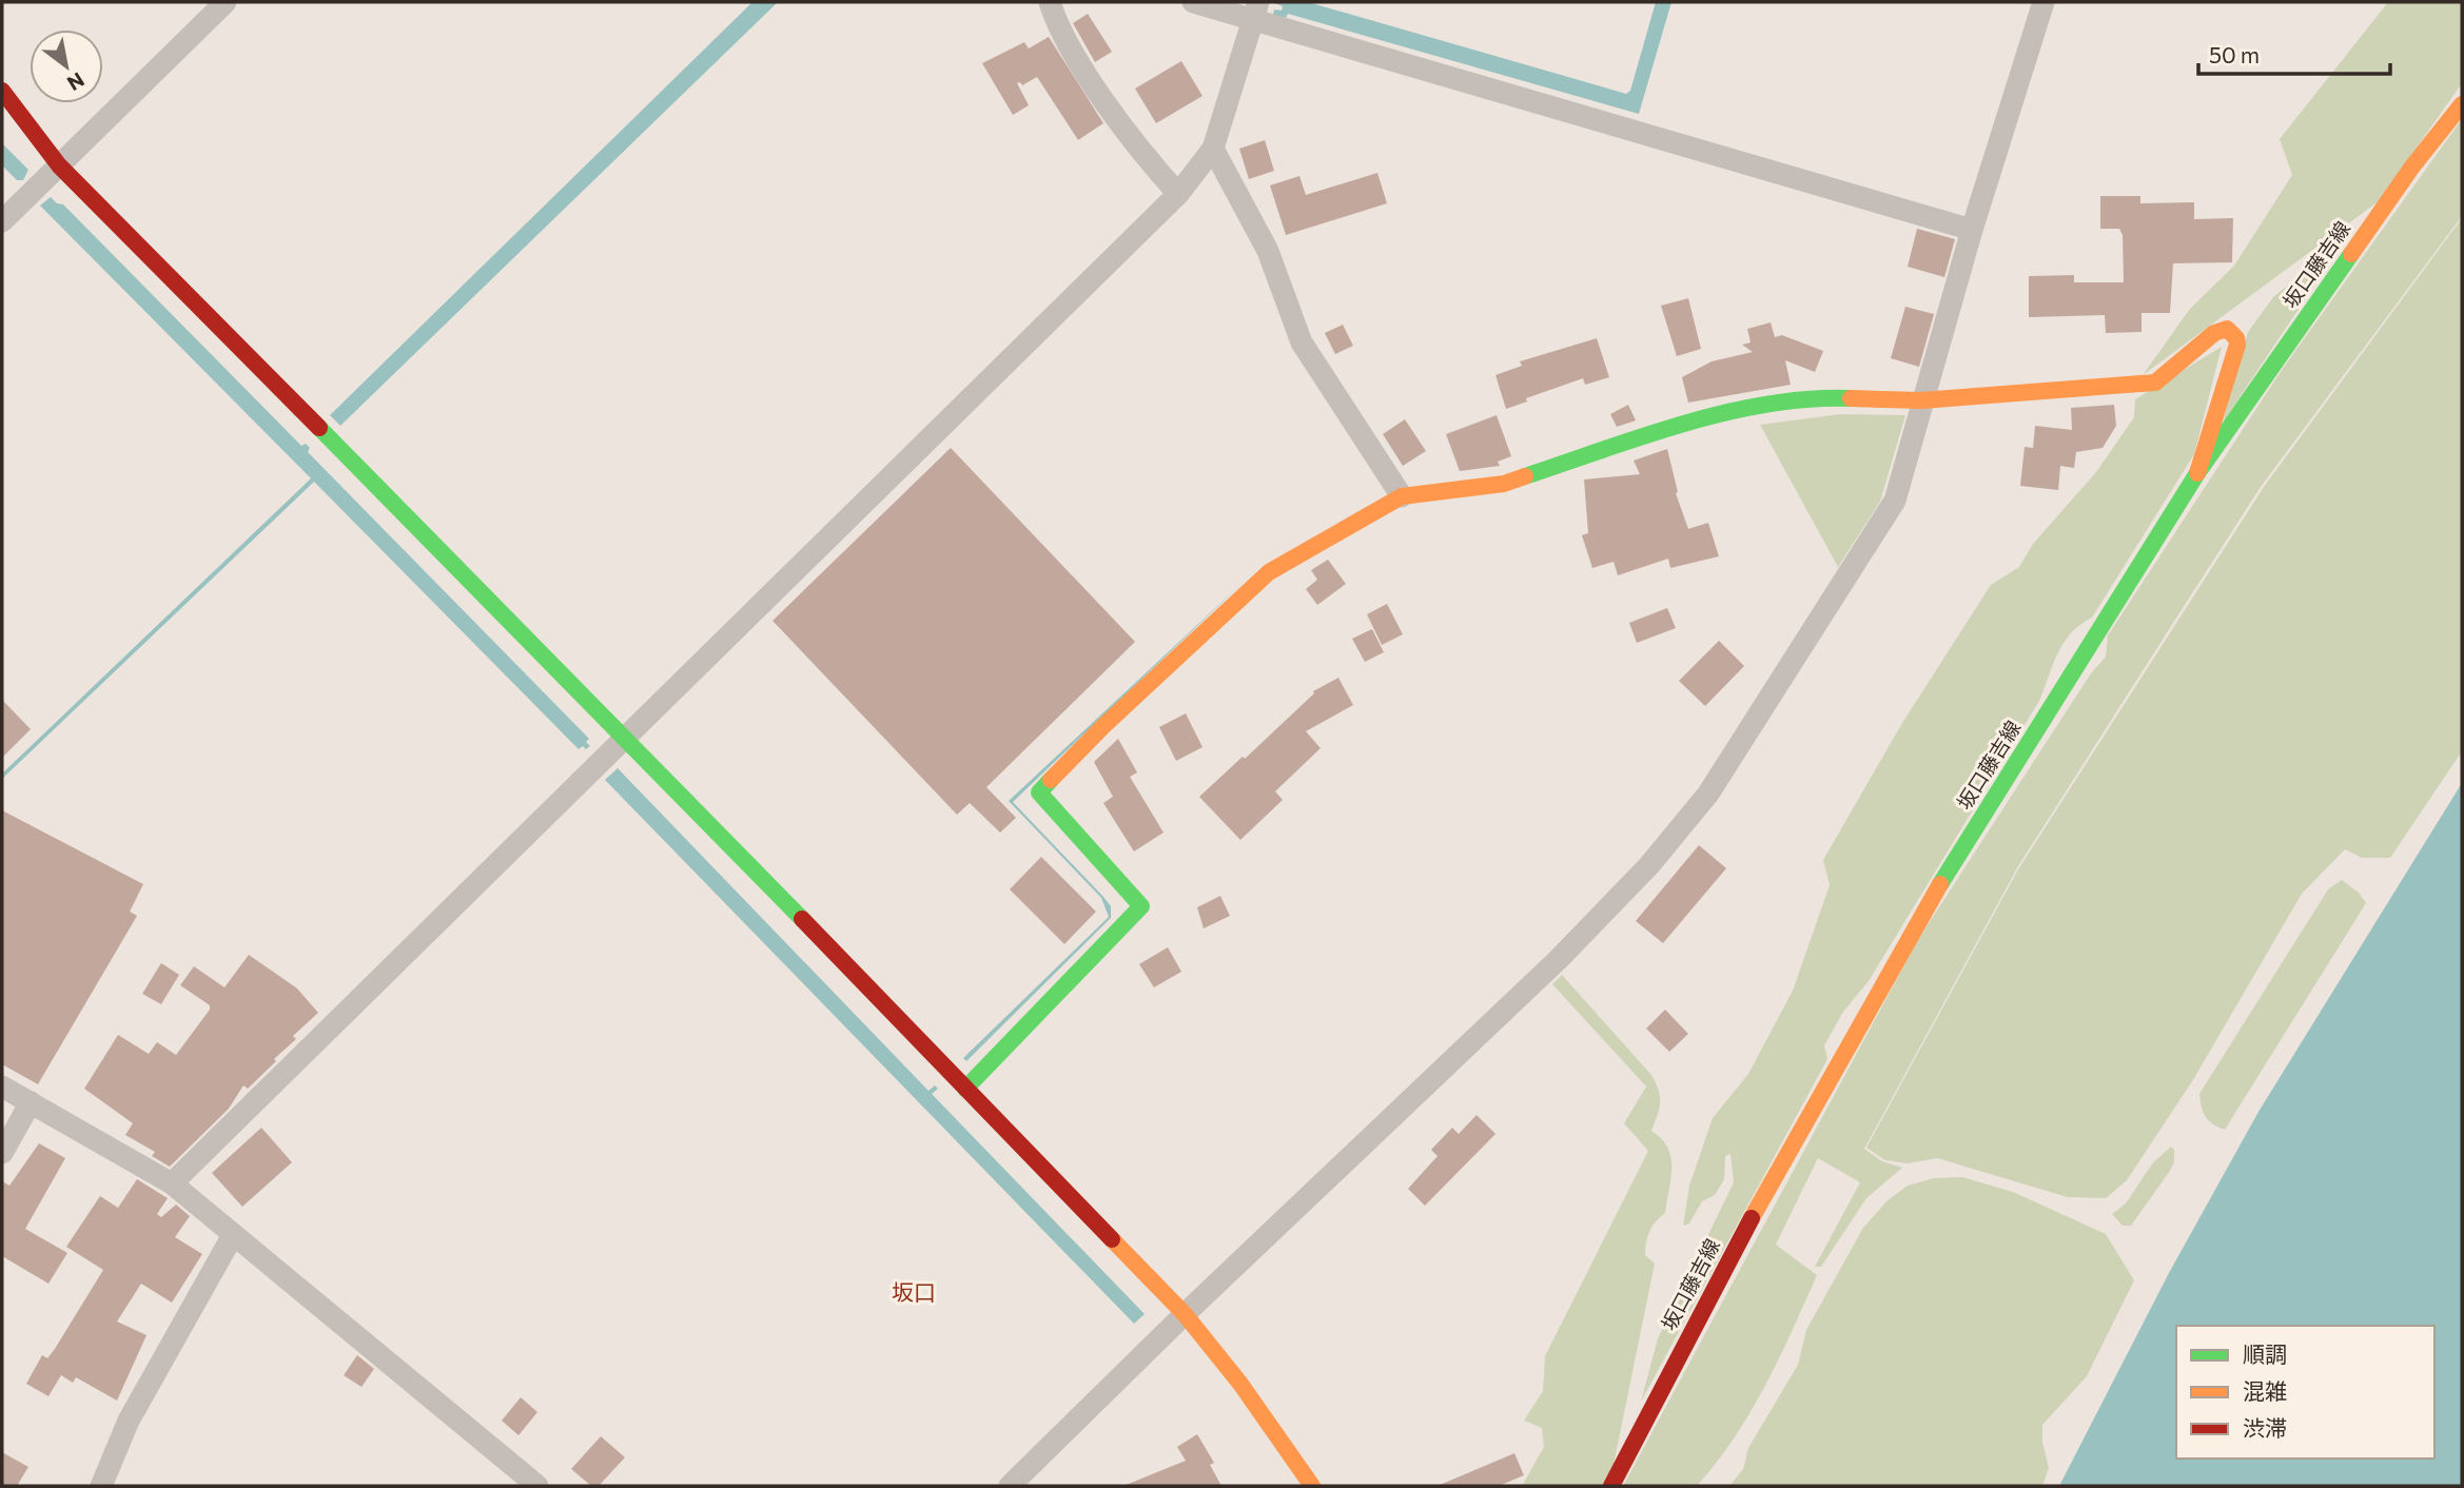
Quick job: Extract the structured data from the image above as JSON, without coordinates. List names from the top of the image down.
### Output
{
  "streets": {
    "street": ["坂口藤吉線"]
  },
  "districts": ["坂口"],
  "legend": ["順調", "混雑", "渋滞"],
  "scale_bar": "50 m",
  "north": "bottom right"
}
